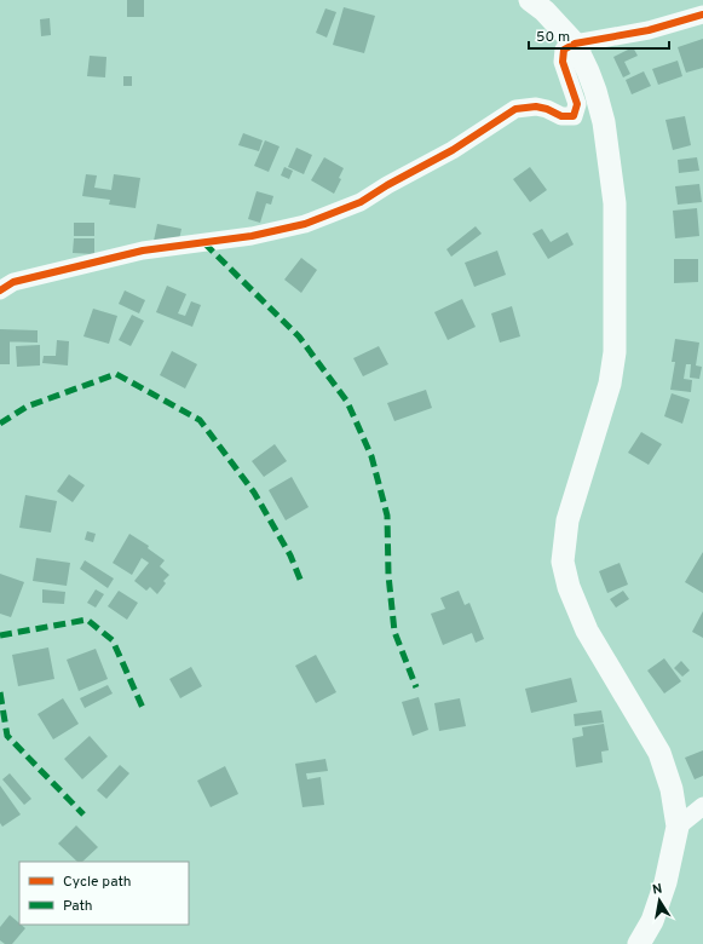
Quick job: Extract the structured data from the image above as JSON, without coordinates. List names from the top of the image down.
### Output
{
  "legend": ["Cycle path", "Path"],
  "scale_bar": "50 m",
  "north": "top"
}
